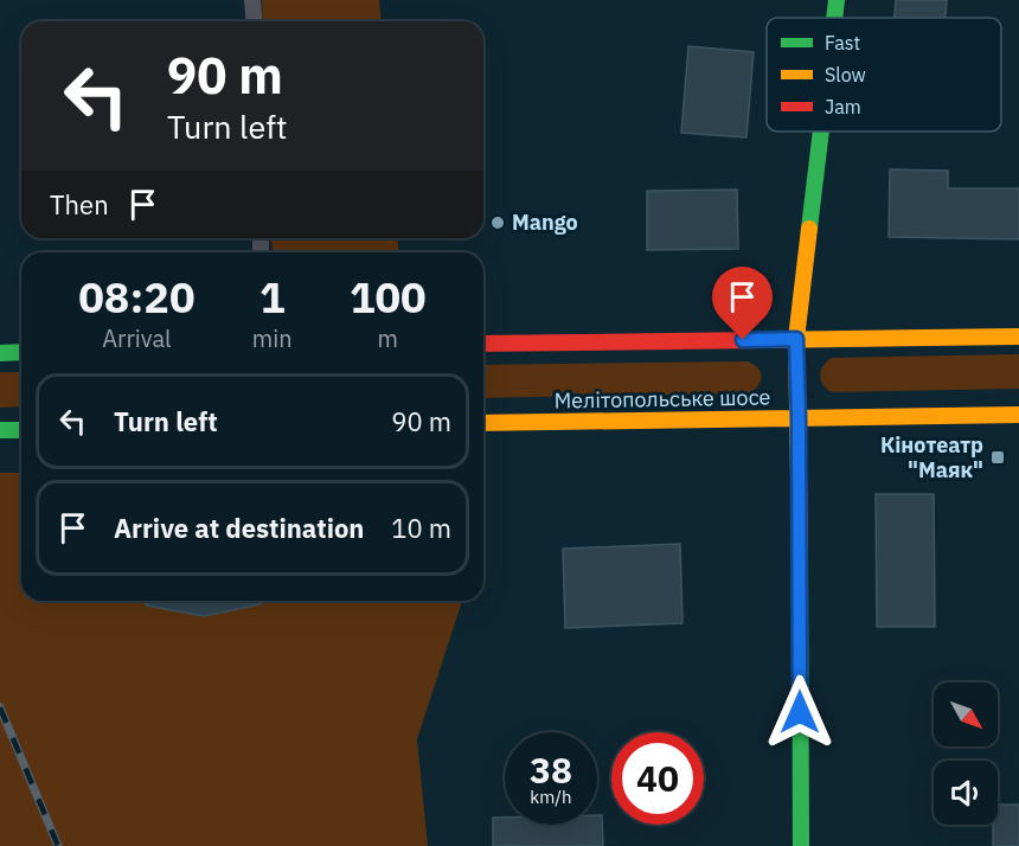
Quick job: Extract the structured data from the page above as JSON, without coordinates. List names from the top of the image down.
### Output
{
  "streets": {
    "main road": ["Мелітопольське шосе"]
  },
  "places": {
    "other": ["Mango"],
    "transit": ["Кінотеатр \"Маяк\""]
  },
  "legend": ["Fast", "Slow", "Jam"],
  "north": "bottom right",
  "page": {
    "turn": ["90 m", "Turn left"],
    "then": "Then",
    "eta": [
      "08:20",
      "Arrival",
      "1",
      "min",
      "100",
      "m"
    ],
    "list": [
      {
        "name": "Turn left",
        "value": "90 m"
      },
      {
        "name": "Arrive at destination",
        "value": "10 m"
      }
    ],
    "speed": "38 km/h",
    "limit": "40"
  }
}
